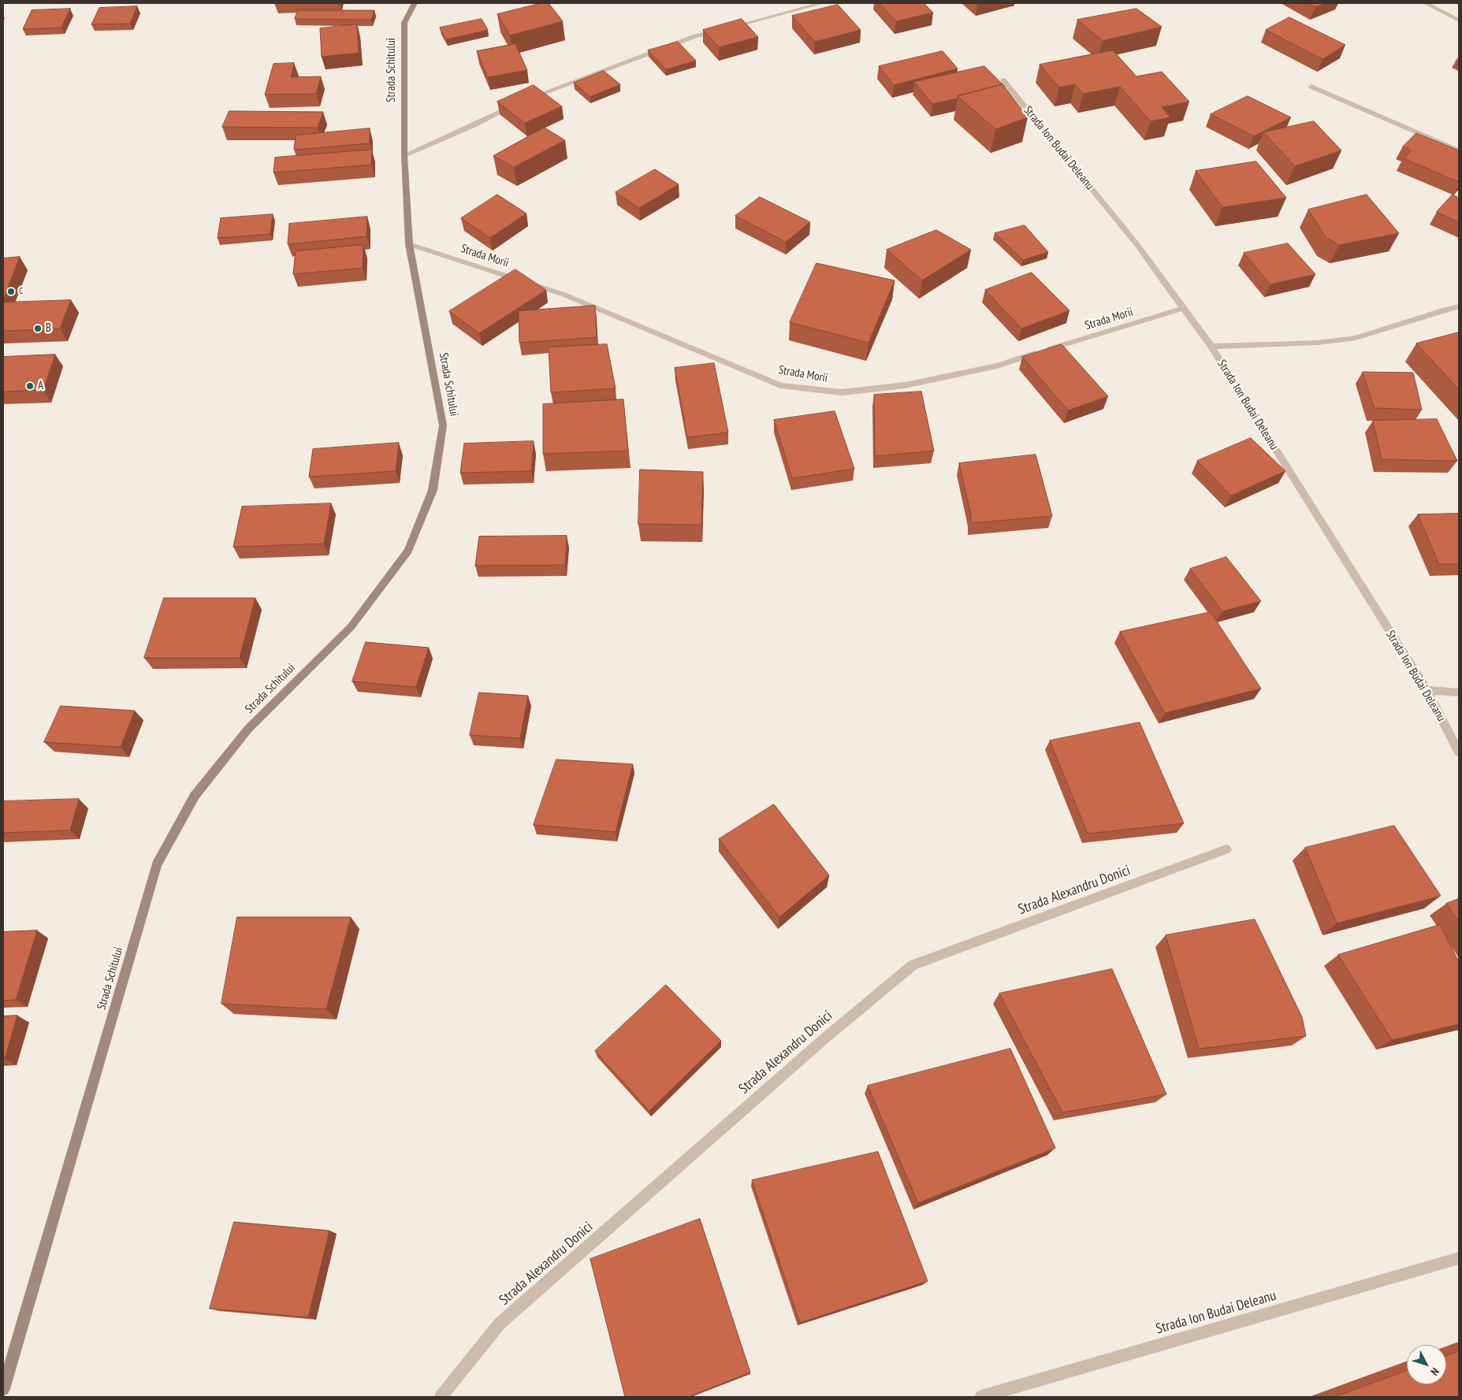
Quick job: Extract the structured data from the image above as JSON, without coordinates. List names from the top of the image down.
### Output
{
  "streets": {
    "main road": ["Strada Schitului"],
    "street": ["Strada Ion Budai Deleanu", "Strada Morii", "Strada Alexandru Donici"]
  },
  "crossings": [
    ["Strada Schitului", "Strada Morii"],
    ["Strada Ion Budai Deleanu", "Strada Morii"]
  ],
  "places": ["C", "B", "A"],
  "north": "bottom right"
}
